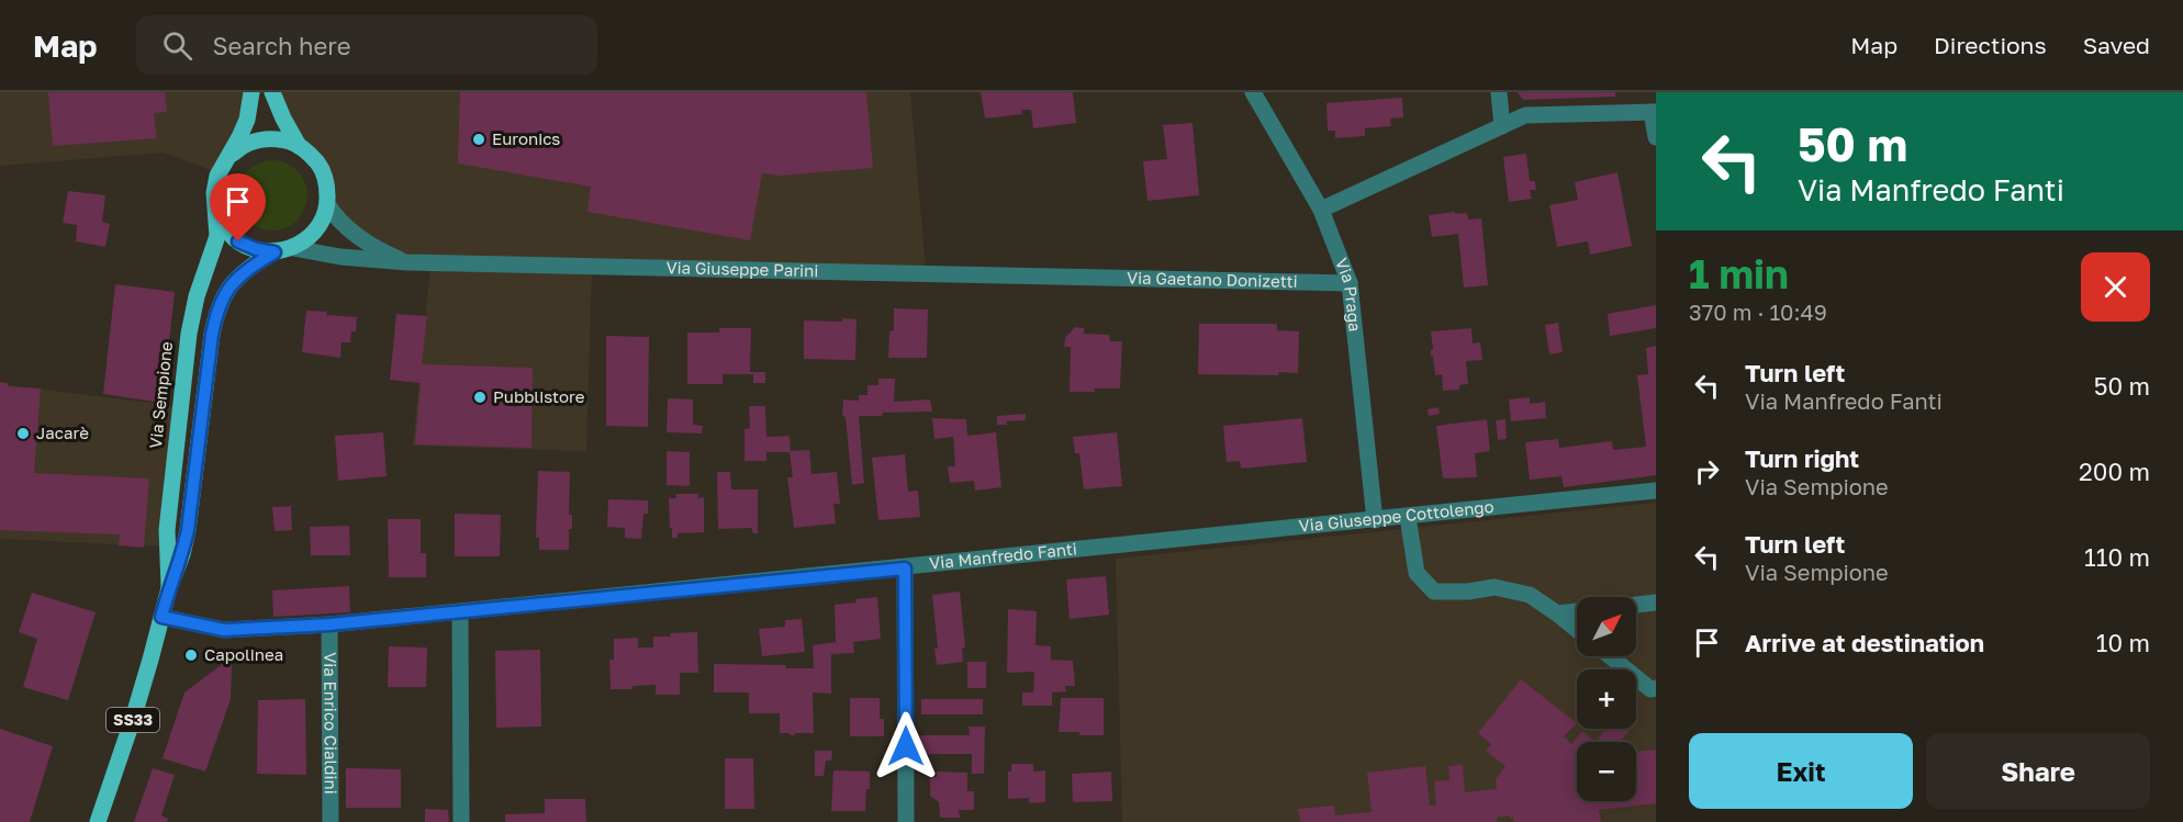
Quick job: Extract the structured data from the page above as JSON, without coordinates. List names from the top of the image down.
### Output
{
  "streets": {
    "main road": ["Via Sempione", "SS33"],
    "street": [
      "Via Giuseppe Parini",
      "Via Gaetano Donizetti",
      "Via Praga",
      "Via Giuseppe Cottolengo",
      "Via Manfredo Fanti",
      "Via Enrico Cialdini"
    ]
  },
  "crossings": [
    ["Via Giuseppe Parini", "Via Gaetano Donizetti"],
    ["Via Giuseppe Parini", "Via Sempione"],
    ["Via Gaetano Donizetti", "Via Praga"],
    ["Via Praga", "Via Giuseppe Cottolengo"],
    ["Via Sempione", "Via Manfredo Fanti"],
    ["Via Giuseppe Cottolengo", "Via Manfredo Fanti"],
    ["Via Manfredo Fanti", "Via Enrico Cialdini"]
  ],
  "places": [
    "Euronics",
    "Pubblistore",
    "Jacarè",
    "Capolinea"
  ],
  "north": "top right",
  "page": {
    "header": "Map",
    "search": "Search here",
    "nav": ["Map", "Directions", "Saved"],
    "turn": ["50 m", "Via Manfredo Fanti"],
    "heading": ["1 min", "370 m · 10:49"],
    "list": [
      {
        "name": "Turn left",
        "note": "Via Manfredo Fanti",
        "value": "50 m"
      },
      {
        "name": "Turn right",
        "note": "Via Sempione",
        "value": "200 m"
      },
      {
        "name": "Turn left",
        "note": "Via Sempione",
        "value": "110 m"
      },
      {
        "name": "Arrive at destination",
        "value": "10 m"
      }
    ],
    "map_buttons": ["+", "−"],
    "buttons": ["Exit", "Share"]
  }
}
